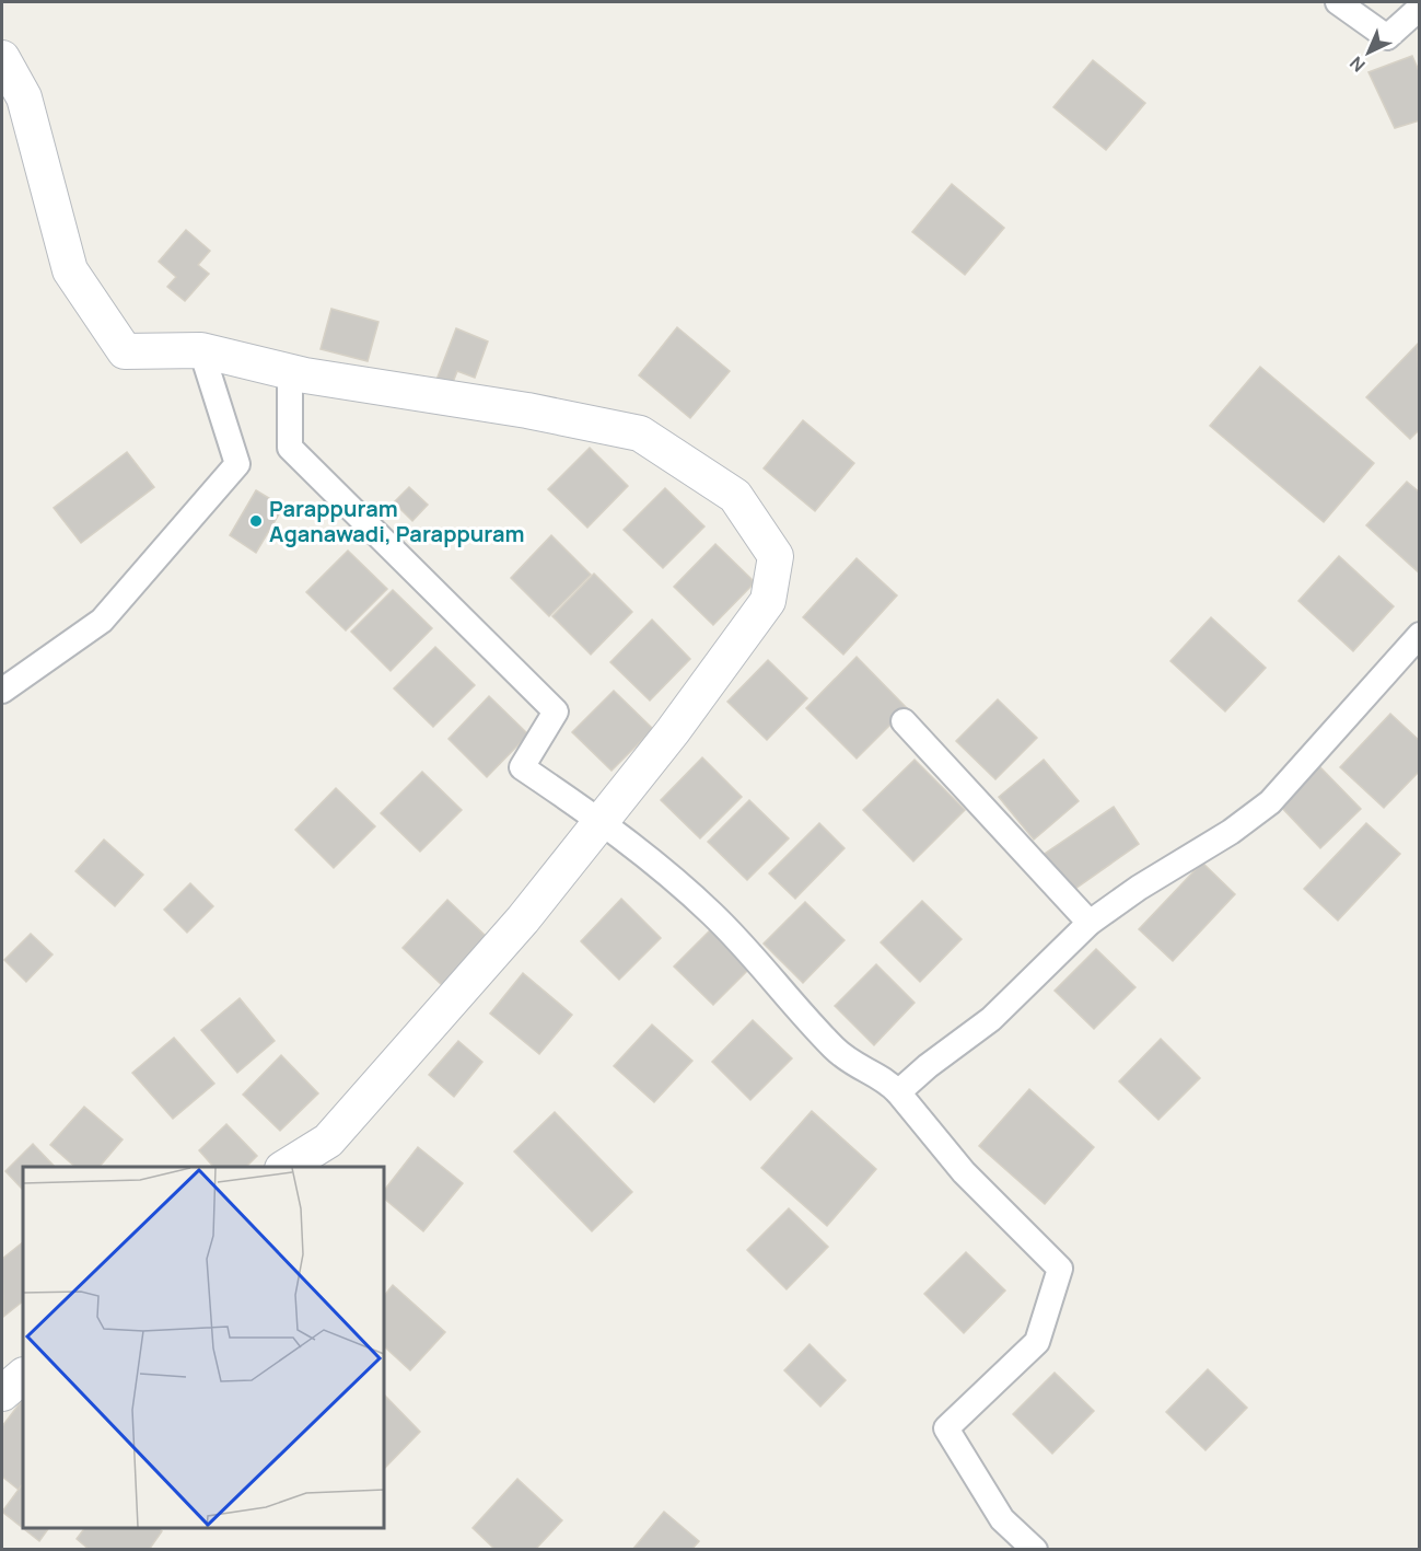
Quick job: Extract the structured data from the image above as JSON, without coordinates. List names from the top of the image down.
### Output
{
  "places": ["Parappuram Aganawadi, Parappuram"],
  "north": "bottom left"
}
